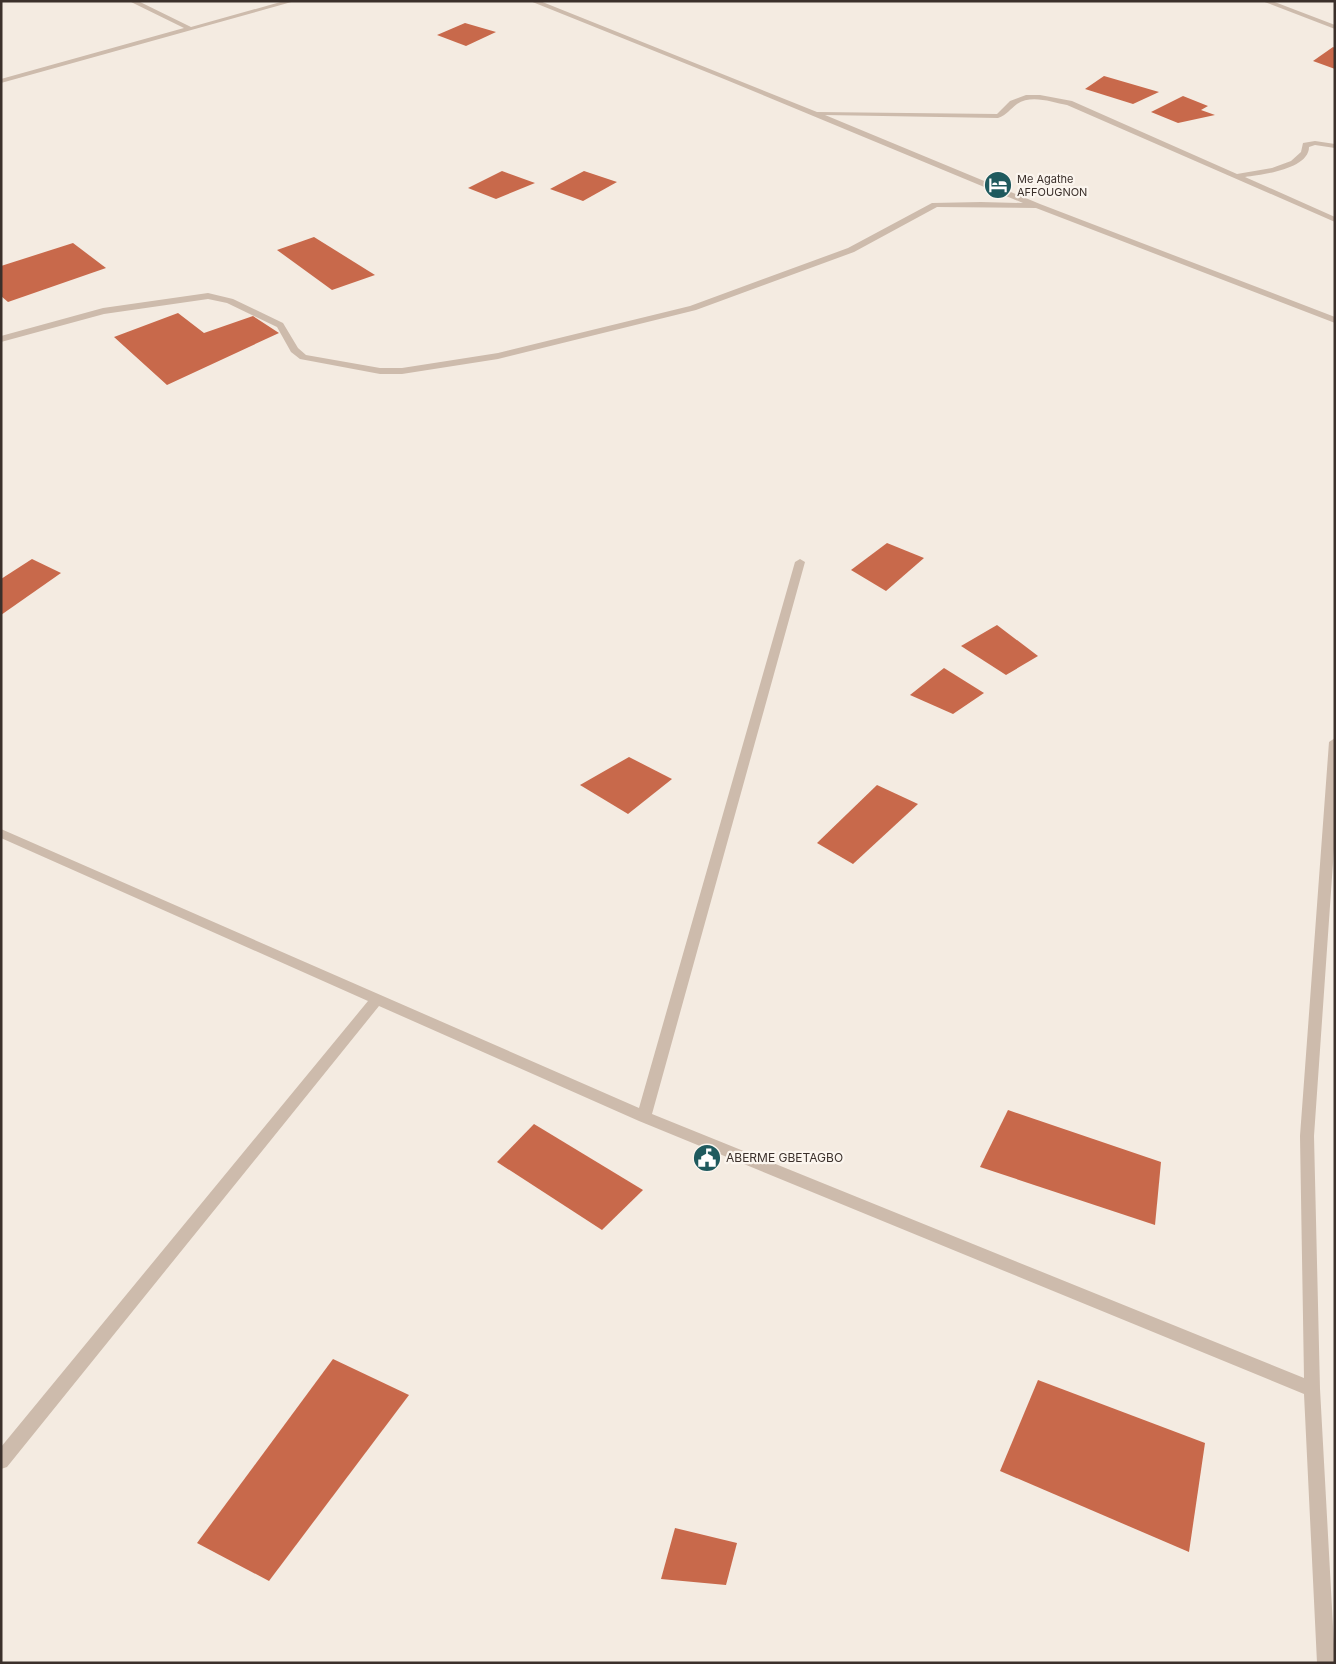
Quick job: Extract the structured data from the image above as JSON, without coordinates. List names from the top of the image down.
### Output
{
  "places": {
    "hotel": ["Me Agathe AFFOUGNON"],
    "public building": ["ABERME GBETAGBO"]
  }
}
